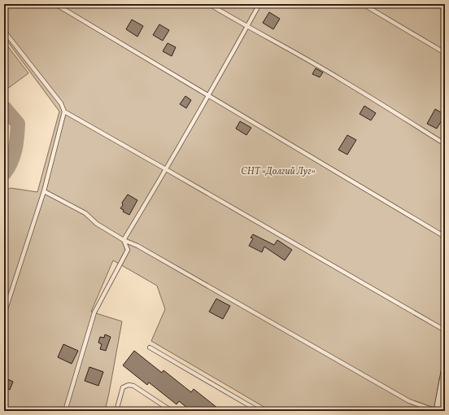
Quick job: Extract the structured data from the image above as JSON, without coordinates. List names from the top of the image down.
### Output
{
  "parks": ["СНТ «Долгий Луг»"]
}
